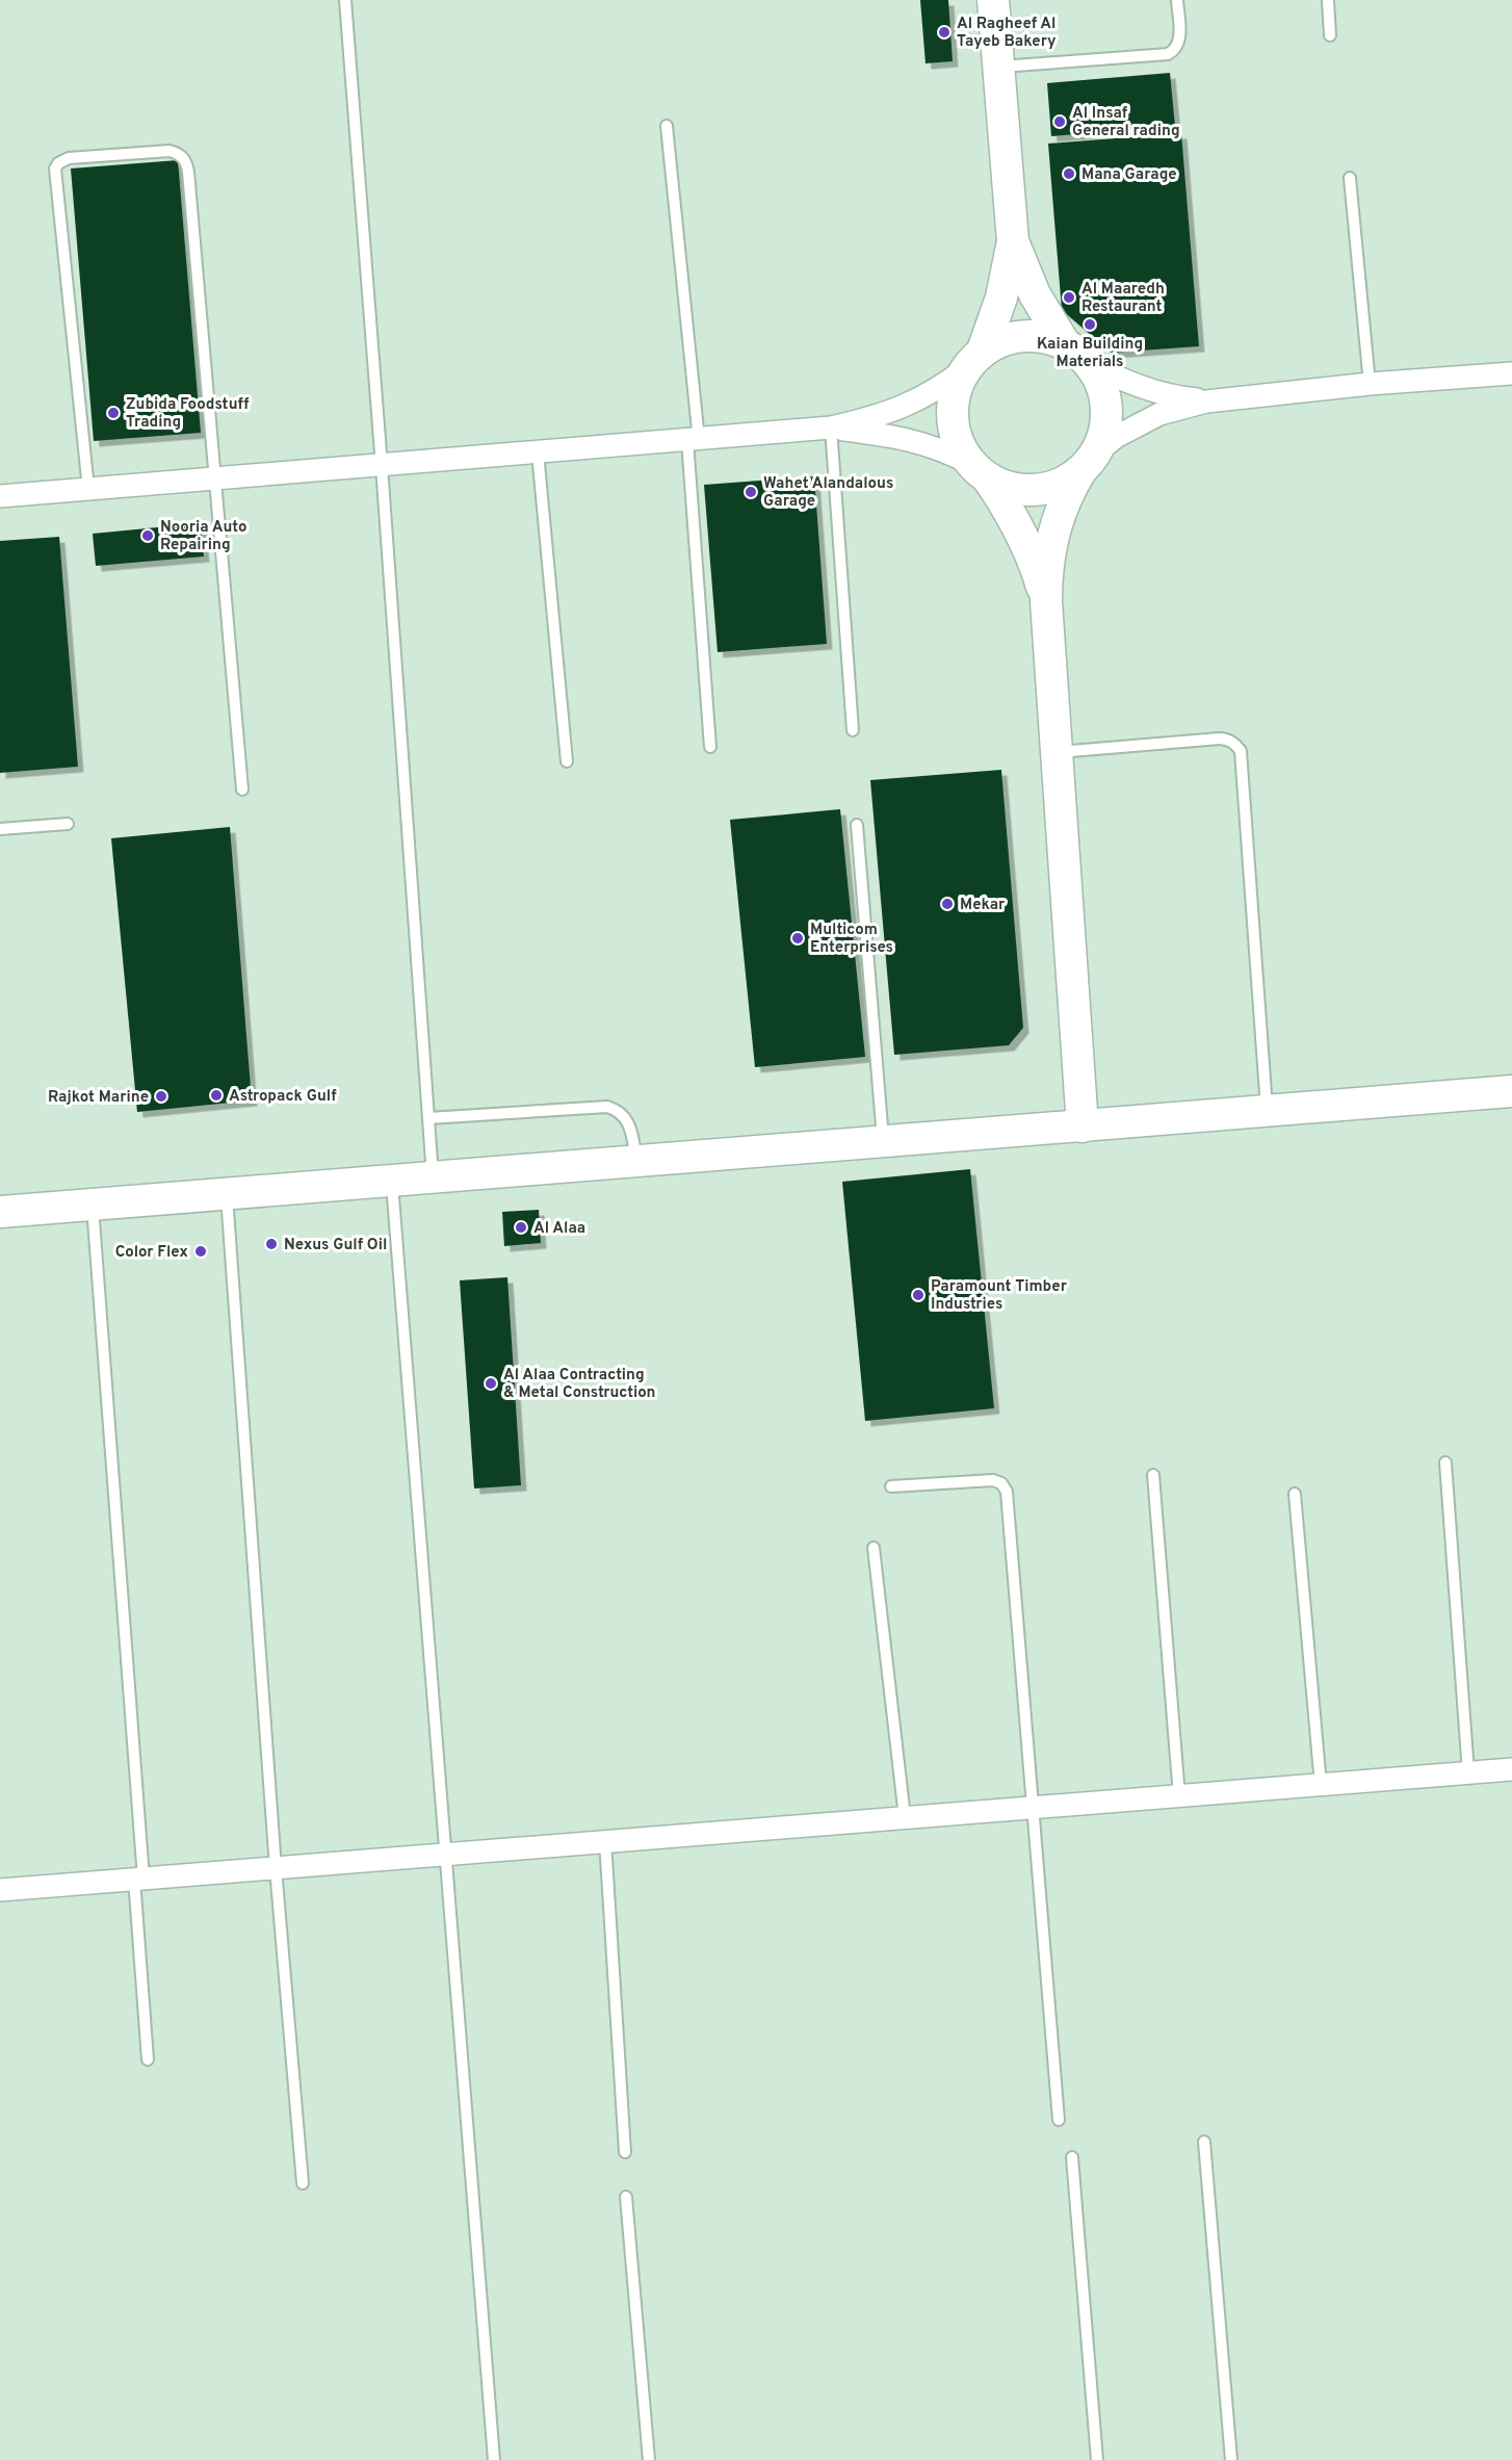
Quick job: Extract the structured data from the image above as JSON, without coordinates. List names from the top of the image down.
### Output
{
  "places": [
    "Al Ragheef Al Tayeb Bakery",
    "Al Insaf General rading",
    "Mana Garage",
    "Al Maaredh Restaurant",
    "Kaian Building Materials",
    "Zubida Foodstuff Trading",
    "Wahet Alandalous Garage",
    "Nooria Auto Repairing",
    "Mekar",
    "Multicom Enterprises",
    "Astropack Gulf",
    "Rajkot Marine",
    "Al Alaa",
    "Nexus Gulf Oil",
    "Color Flex",
    "Paramount Timber Industries",
    "Al Alaa Contracting & Metal Construction"
  ]
}
